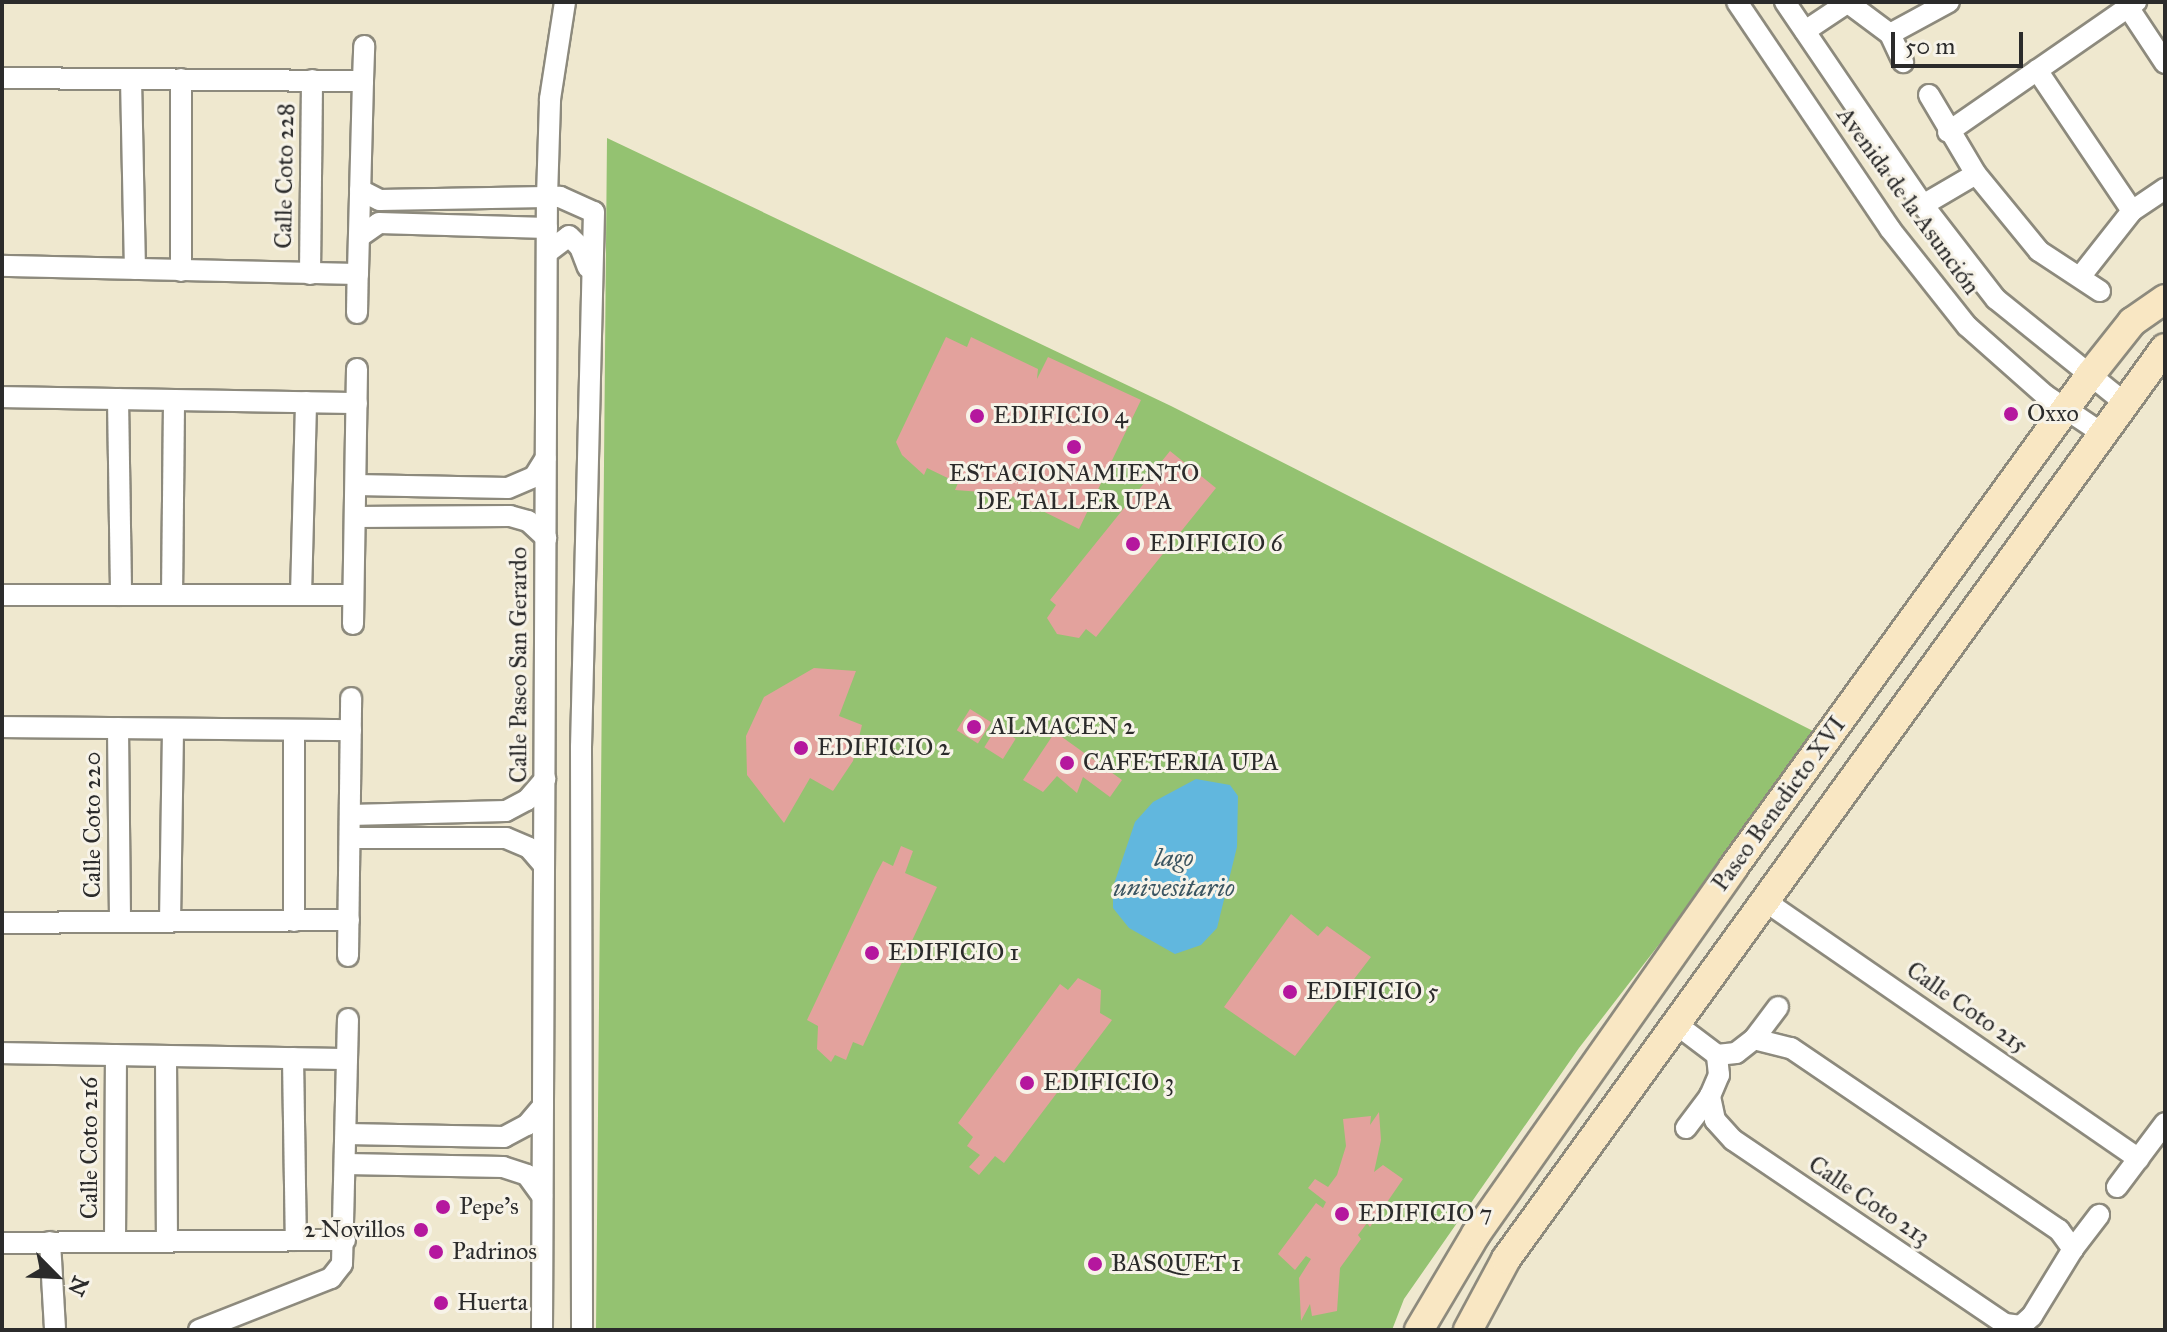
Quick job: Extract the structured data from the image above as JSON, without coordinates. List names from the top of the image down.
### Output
{
  "streets": {
    "street": [
      "Calle Coto 228",
      "Avenida de la Asunción",
      "Calle Paseo San Gerardo",
      "Paseo Benedicto XVI",
      "Calle Coto 220",
      "Calle Coto 215",
      "Calle Coto 216",
      "Calle Coto 213"
    ]
  },
  "crossings": [
    ["Avenida de la Asunción", "Paseo Benedicto XVI"],
    ["Paseo Benedicto XVI", "Calle Coto 215"]
  ],
  "water": ["lago univesitario"],
  "places": [
    "Oxxo",
    "EDIFICIO 4",
    "ESTACIONAMIENTO DE TALLER UPA",
    "EDIFICIO 6",
    "ALMACEN 2",
    "EDIFICIO 2",
    "CAFETERIA UPA",
    "EDIFICIO 1",
    "EDIFICIO 5",
    "EDIFICIO 3",
    "Pepe's",
    "EDIFICIO 7",
    "2 Novillos",
    "Padrinos",
    "BASQUET 1",
    "Huerta"
  ],
  "scale_bar": "50 m",
  "north": "bottom right"
}
